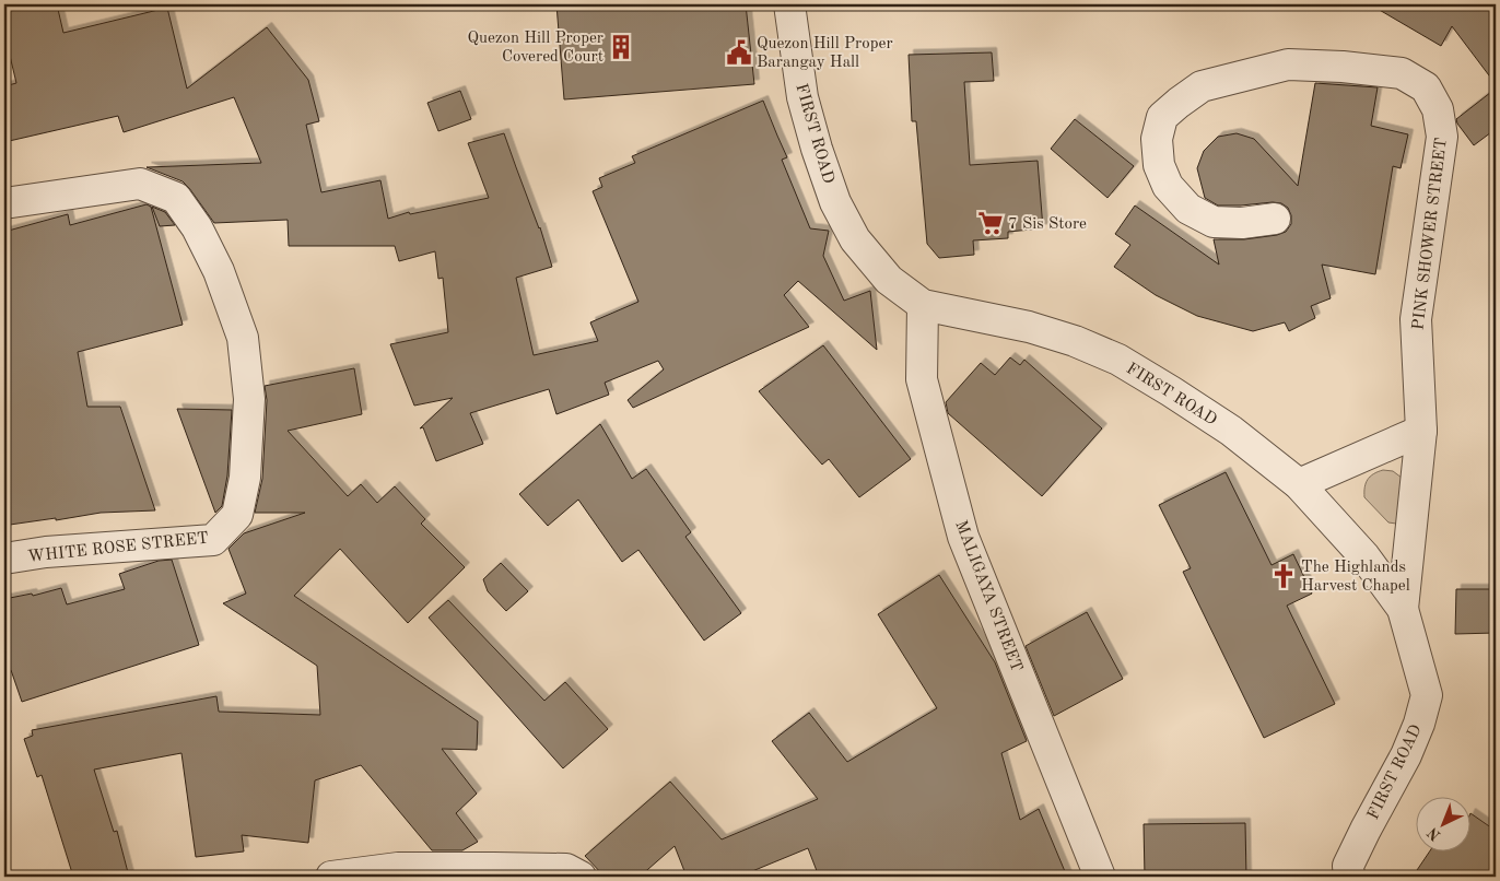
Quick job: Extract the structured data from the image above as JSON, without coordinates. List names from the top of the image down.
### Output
{
  "streets": {
    "street": [
      "FIRST ROAD",
      "PINK SHOWER STREET",
      "WHITE ROSE STREET",
      "MALIGAYA STREET"
    ]
  },
  "crossings": [
    ["FIRST ROAD", "PINK SHOWER STREET"],
    ["FIRST ROAD", "MALIGAYA STREET"]
  ],
  "places": {
    "building": ["Quezon Hill Proper Covered Court"],
    "public building": ["Quezon Hill Proper Barangay Hall"],
    "supermarket": ["7 Sis Store"],
    "church": ["The Highlands Harvest Chapel"]
  },
  "north": "bottom left"
}
